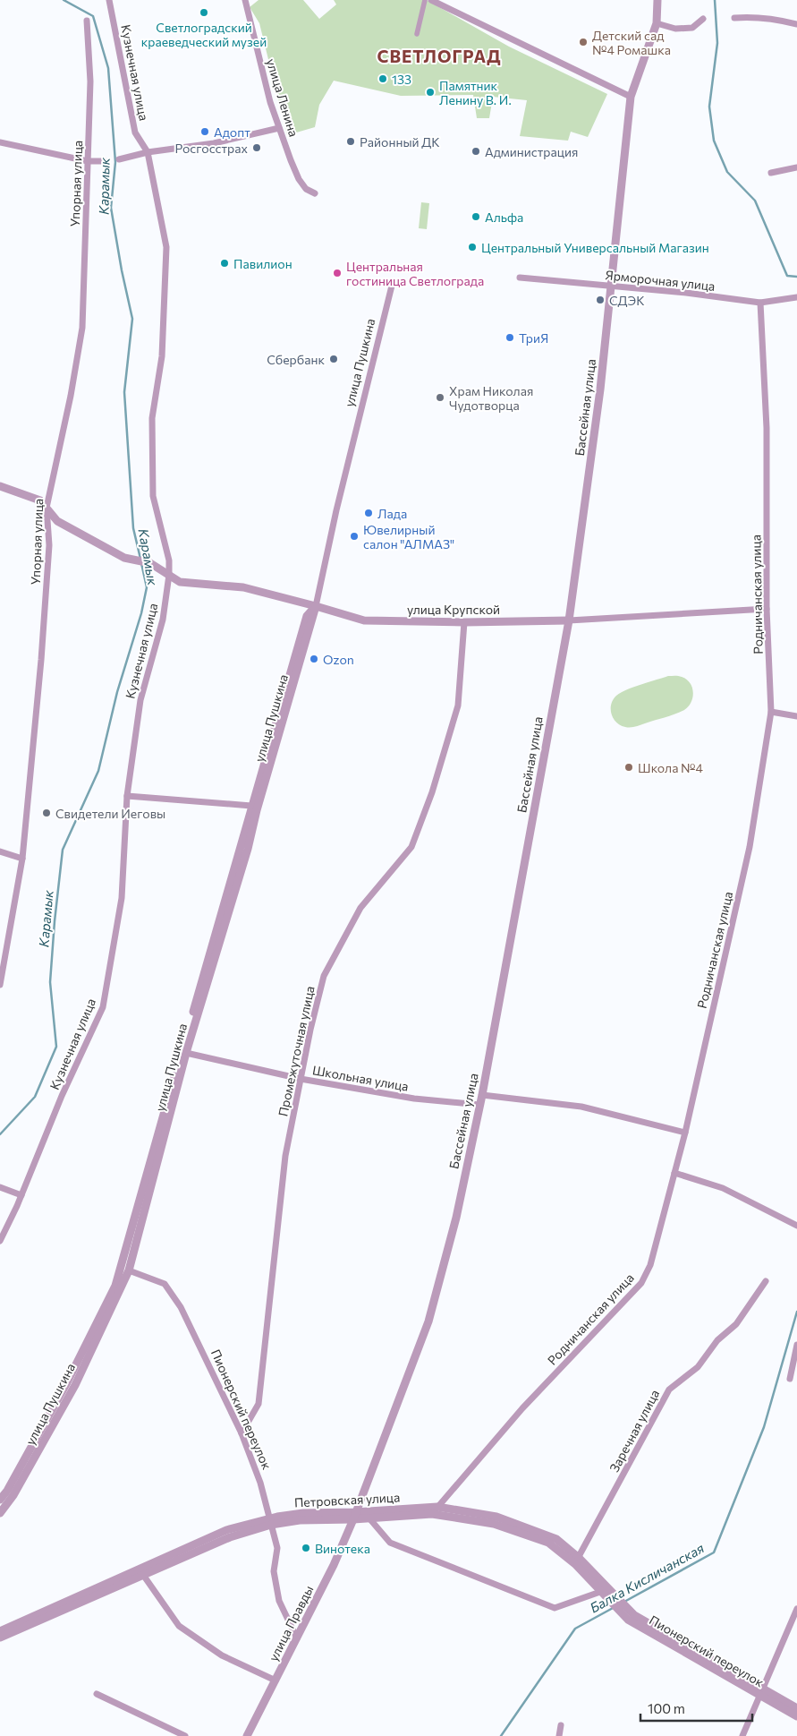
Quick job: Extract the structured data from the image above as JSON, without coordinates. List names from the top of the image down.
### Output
{
  "streets": {
    "street": [
      "Кузнечная улица",
      "улица Ленина",
      "Упорная улица",
      "Ярморочная улица",
      "улица Пушкина",
      "Бассейная улица",
      "Родничанская улица",
      "улица Крупской",
      "Промежуточная улица",
      "Школьная улица",
      "Пионерский переулок",
      "Заречная улица",
      "Петровская улица",
      "улица Правды"
    ]
  },
  "crossings": [
    ["Кузнечная улица", "улица Крупской"],
    ["Упорная улица", "улица Крупской"],
    ["Ярморочная улица", "Бассейная улица"],
    ["Ярморочная улица", "Родничанская улица"],
    ["улица Пушкина", "улица Крупской"],
    ["улица Пушкина", "Школьная улица"],
    ["улица Пушкина", "Пионерский переулок"],
    ["Бассейная улица", "улица Крупской"],
    ["Бассейная улица", "Школьная улица"],
    ["Бассейная улица", "Петровская улица"],
    ["Бассейная улица", "улица Правды"],
    ["Родничанская улица", "улица Крупской"],
    ["Родничанская улица", "Петровская улица"],
    ["улица Крупской", "Промежуточная улица"],
    ["Промежуточная улица", "Школьная улица"],
    ["Промежуточная улица", "Пионерский переулок"],
    ["Пионерский переулок", "улица Правды"],
    ["Петровская улица", "улица Правды"]
  ],
  "districts": ["СВЕТЛОГРАД"],
  "water": ["Карамык", "Балка Кисличанская"],
  "places": [
    "Светлоградский краеведческий музей",
    "Детский сад №4 Ромашка",
    "133",
    "Памятник Ленину В. И.",
    "Адопт",
    "Районный ДК",
    "Росгосстрах",
    "Администрация",
    "Альфа",
    "Центральный Универсальный Магазин",
    "Павилион",
    "Центральная гостиница Светлограда",
    "СДЭК",
    "ТриЯ",
    "Сбербанк",
    "Храм Николая Чудотворца",
    "Лада",
    "Ювелирный салон \"АЛМАЗ\"",
    "Ozon",
    "Школа №4",
    "Свидетели Иеговы",
    "Винотека"
  ],
  "scale_bar": "100 m"
}
